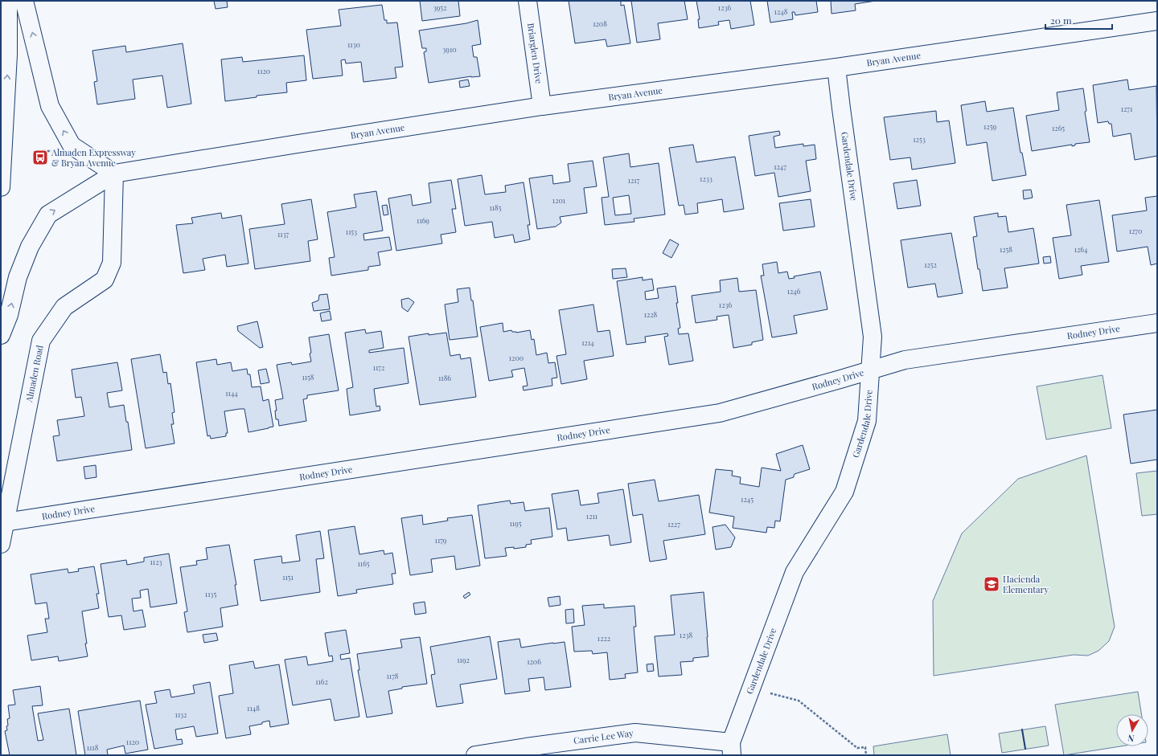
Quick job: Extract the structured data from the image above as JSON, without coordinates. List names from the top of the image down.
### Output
{
  "streets": {
    "street": [
      "Briarglen Drive",
      "Bryan Avenue",
      "Gardendale Drive",
      "Rodney Drive",
      "Almaden Road",
      "Carrie Lee Way"
    ]
  },
  "crossings": [
    ["Briarglen Drive", "Bryan Avenue"],
    ["Bryan Avenue", "Gardendale Drive"],
    ["Bryan Avenue", "Almaden Road"],
    ["Gardendale Drive", "Rodney Drive"],
    ["Gardendale Drive", "Carrie Lee Way"],
    ["Rodney Drive", "Almaden Road"]
  ],
  "places": {
    "bus stop": ["Almaden Expressway & Bryan Avenue"],
    "school or university": ["Hacienda Elementary"]
  },
  "house_numbers": [
    "3952",
    "1236",
    "1248",
    "1208",
    "1130",
    "3910",
    "1120",
    "1271",
    "1259",
    "1265",
    "1253",
    "1247",
    "1233",
    "1217",
    "1201",
    "1185",
    "1169",
    "1270",
    "1153",
    "1137",
    "1258",
    "1264",
    "1252",
    "1246",
    "1236",
    "1228",
    "1214",
    "1200",
    "1172",
    "1158",
    "1186",
    "1144",
    "1245",
    "1211",
    "1195",
    "1227",
    "1179",
    "1123",
    "1165",
    "1151",
    "1135",
    "1238",
    "1222",
    "1192",
    "1206",
    "1178",
    "1162",
    "1148",
    "1132",
    "1120",
    "1118"
  ],
  "scale_bar": "20 m",
  "north": "bottom"
}
